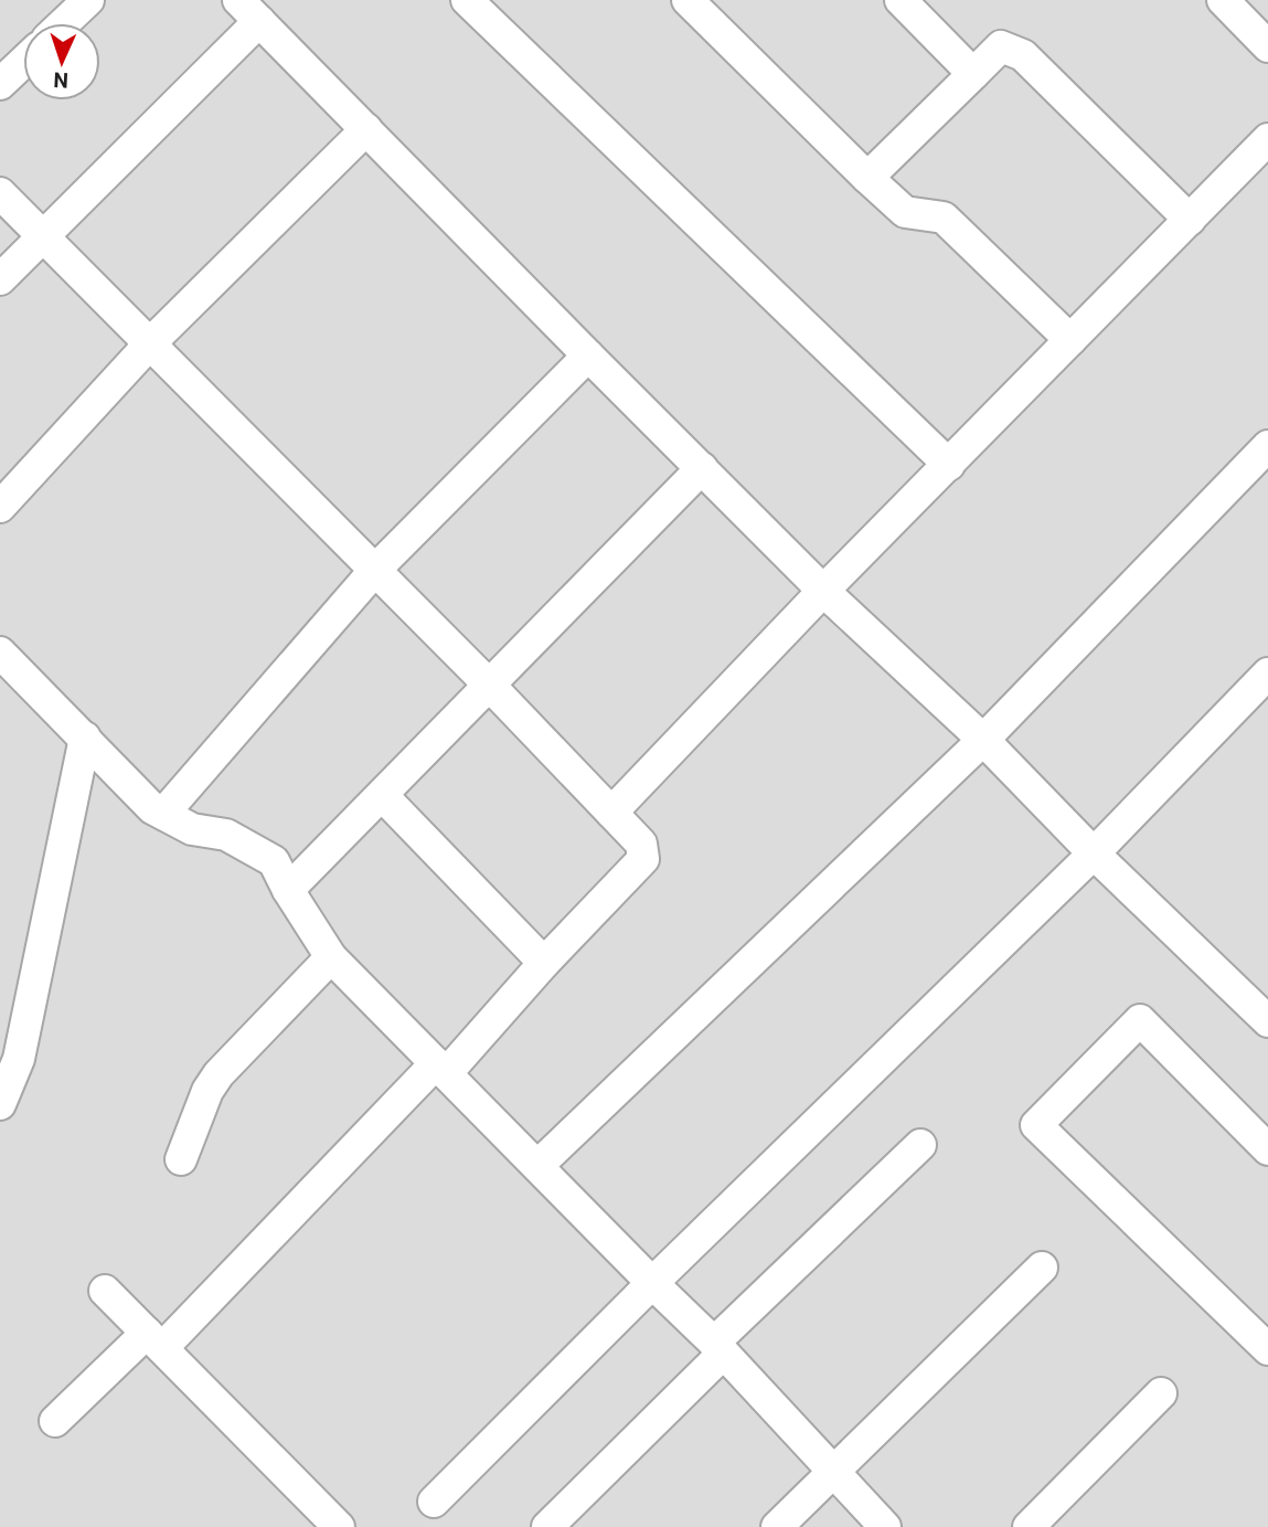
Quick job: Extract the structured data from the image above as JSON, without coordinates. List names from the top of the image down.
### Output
{
  "north": "bottom"
}
